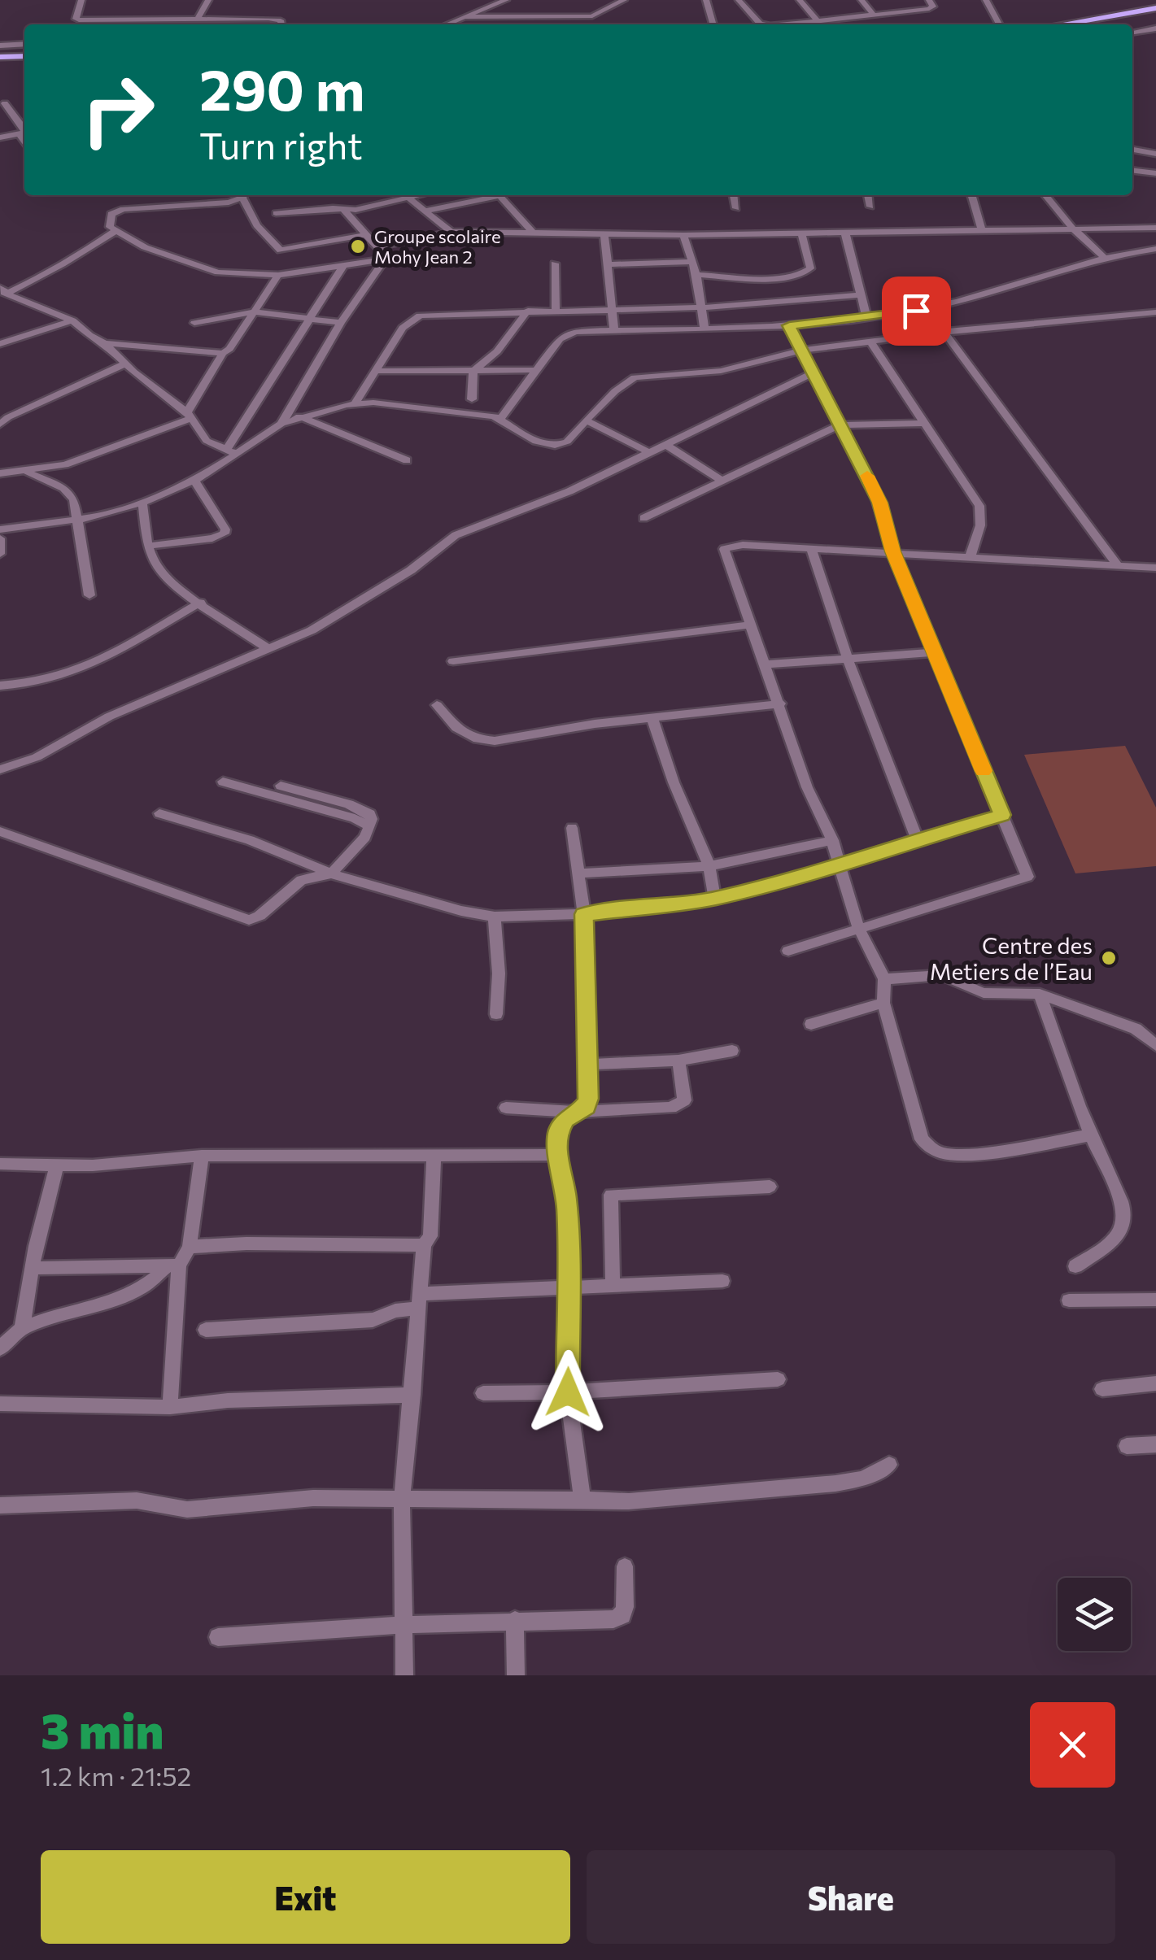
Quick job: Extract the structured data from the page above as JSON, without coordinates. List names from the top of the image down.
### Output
{
  "places": ["Groupe scolaire Mohy Jean 2", "Centre des Metiers de l’Eau"],
  "page": {
    "turn": ["290 m", "Turn right"],
    "heading": ["3 min", "1.2 km · 21:52"],
    "buttons": ["Exit", "Share"]
  }
}
